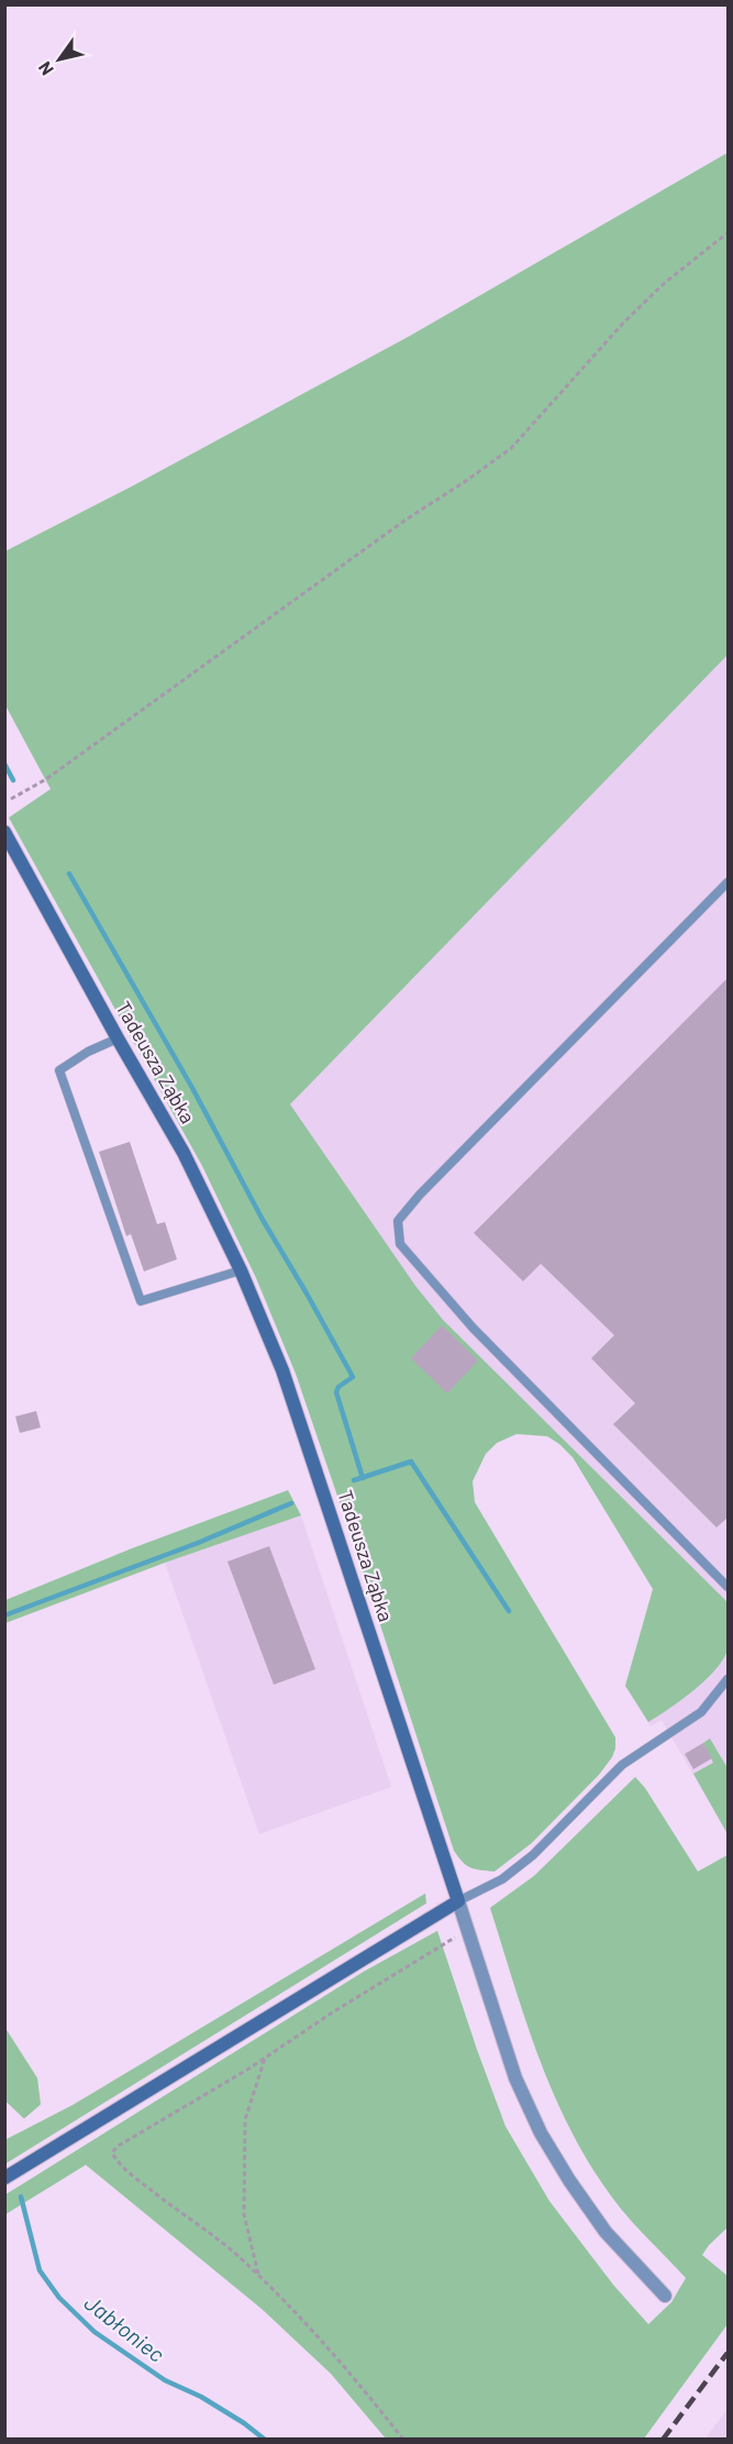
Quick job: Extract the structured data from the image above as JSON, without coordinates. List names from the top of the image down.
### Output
{
  "streets": {
    "street": ["Tadeusza Ząbka"]
  },
  "water": ["Jabłoniec"],
  "north": "bottom left"
}
